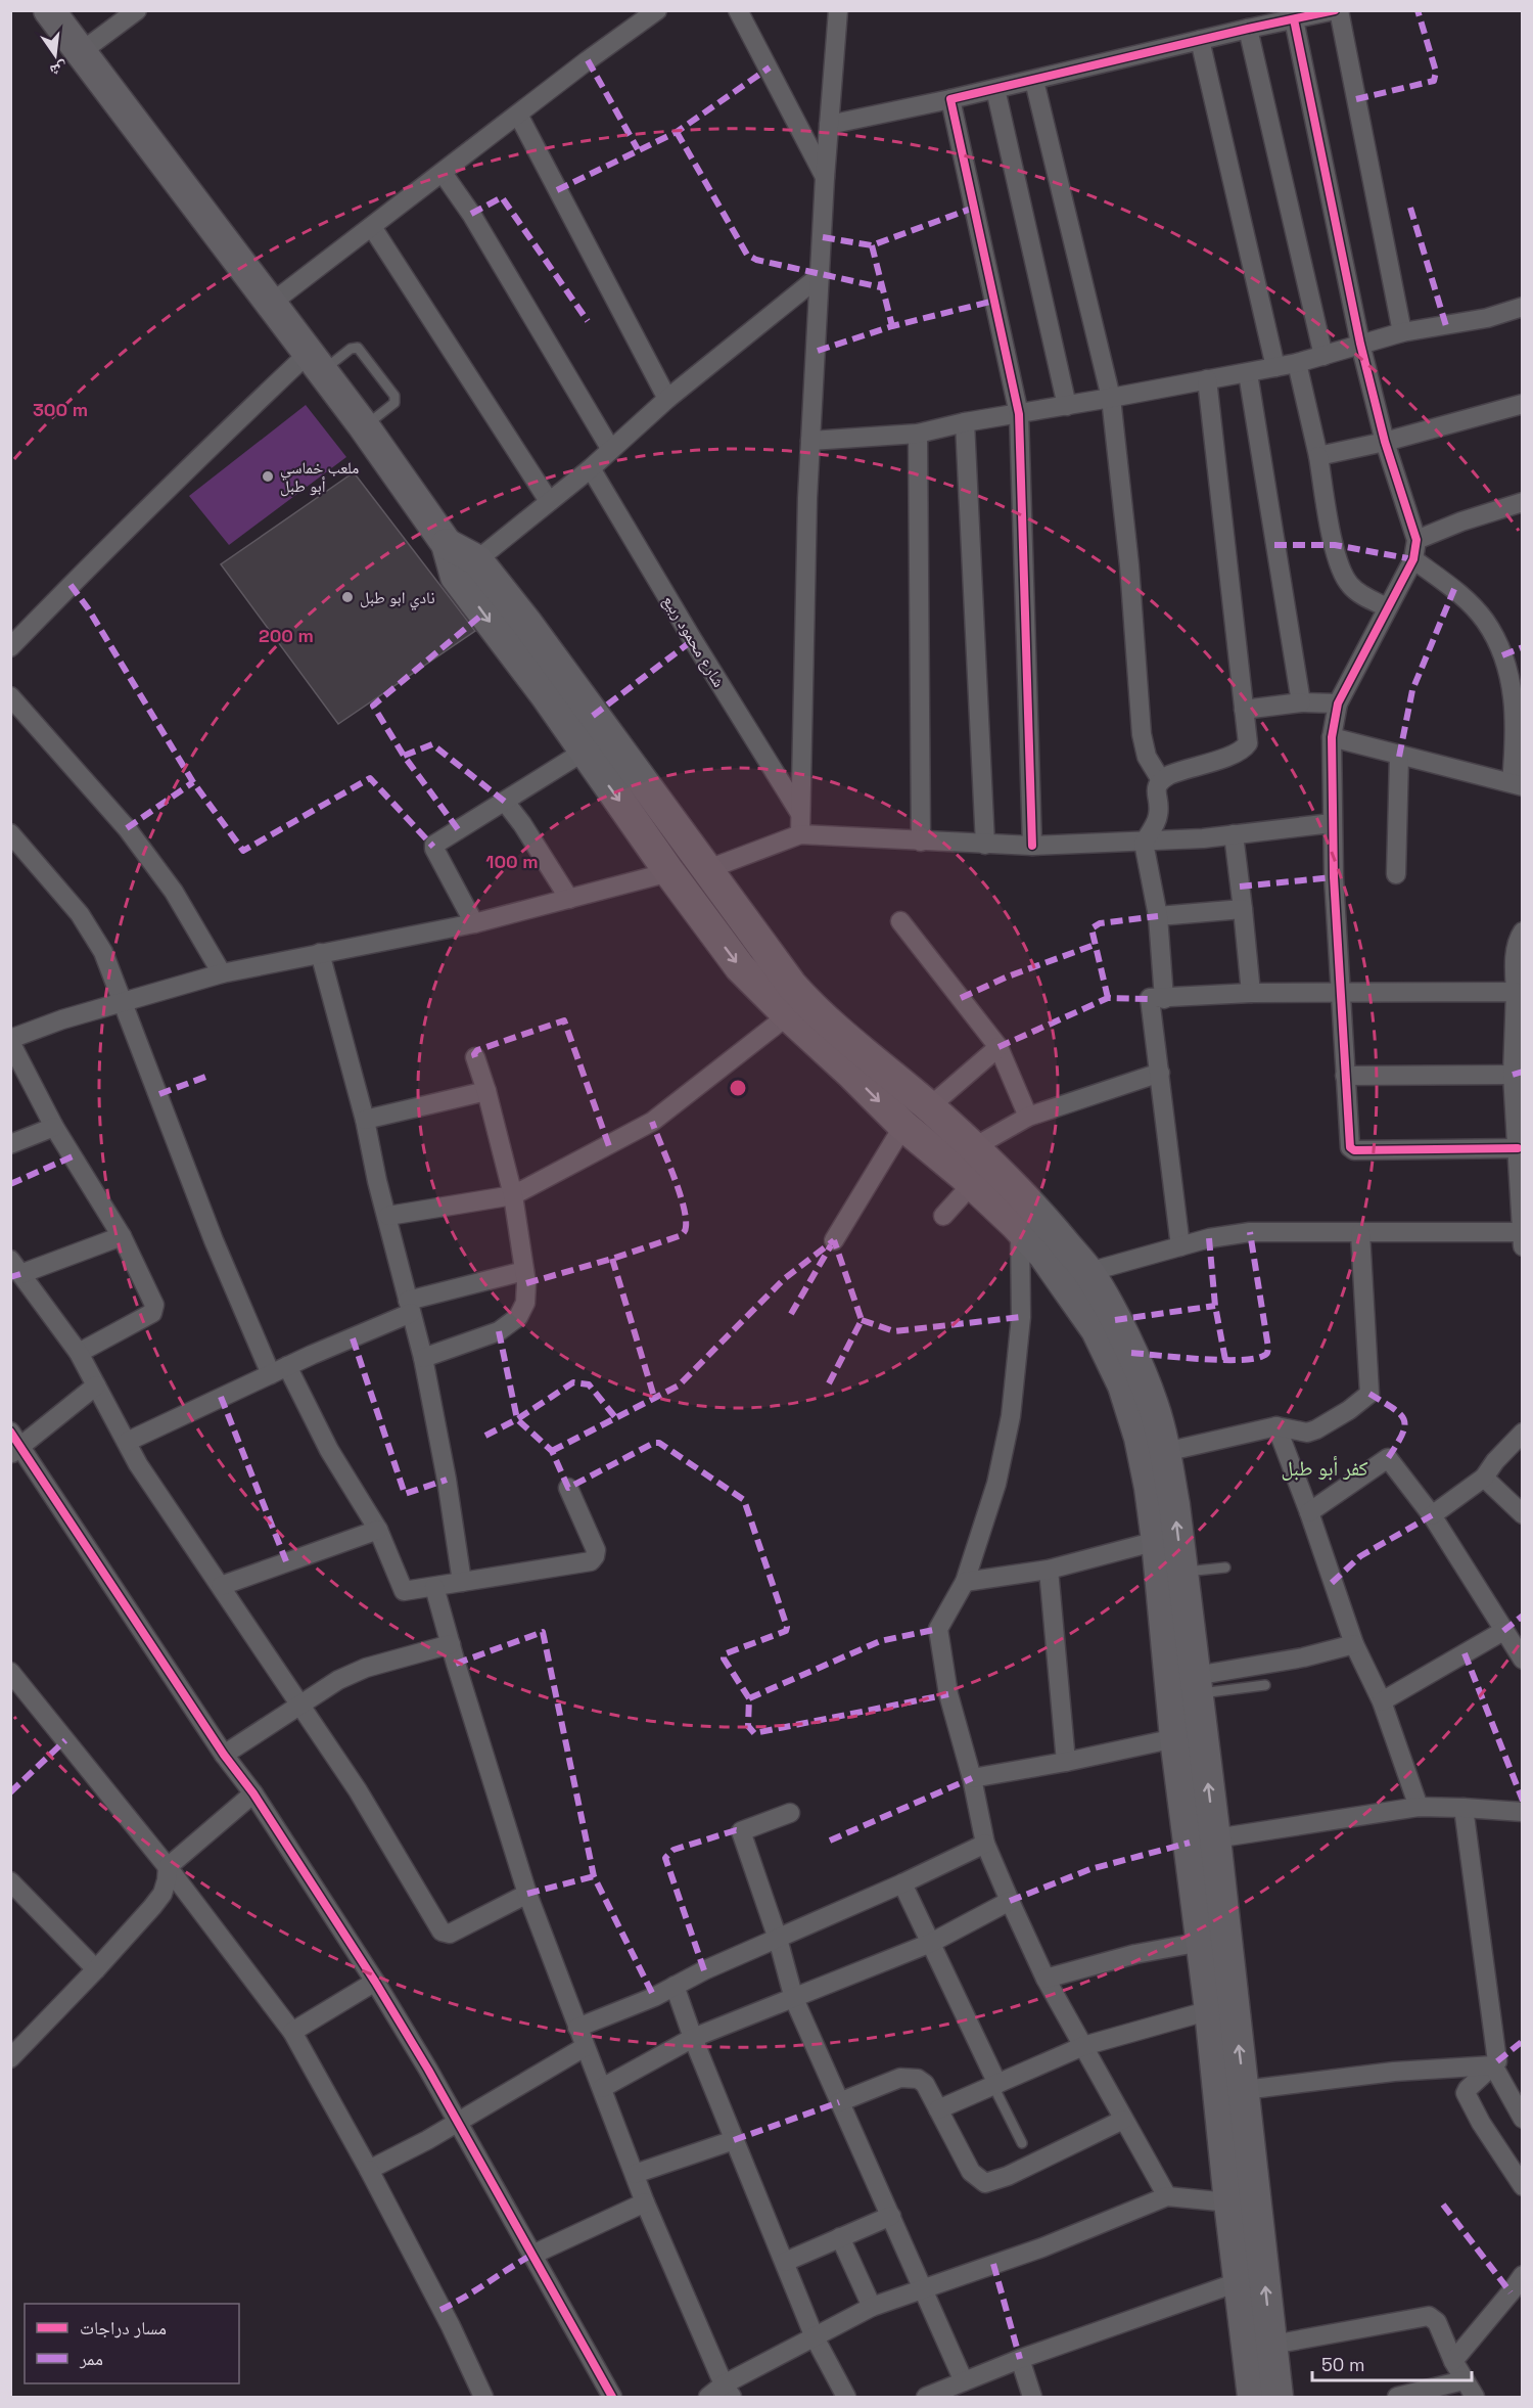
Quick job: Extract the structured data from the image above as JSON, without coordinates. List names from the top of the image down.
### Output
{
  "streets": {
    "street": ["شارع محمود ربيع"]
  },
  "districts": ["كفر أبو طبل"],
  "places": ["ملعب خماسي أبو طبل", "نادي ابو طبل"],
  "legend": ["مسار دراجات", "ممر"],
  "scale_bar": "50 m",
  "north": "bottom",
  "rings": ["300 m", "200 m", "100 m"]
}
